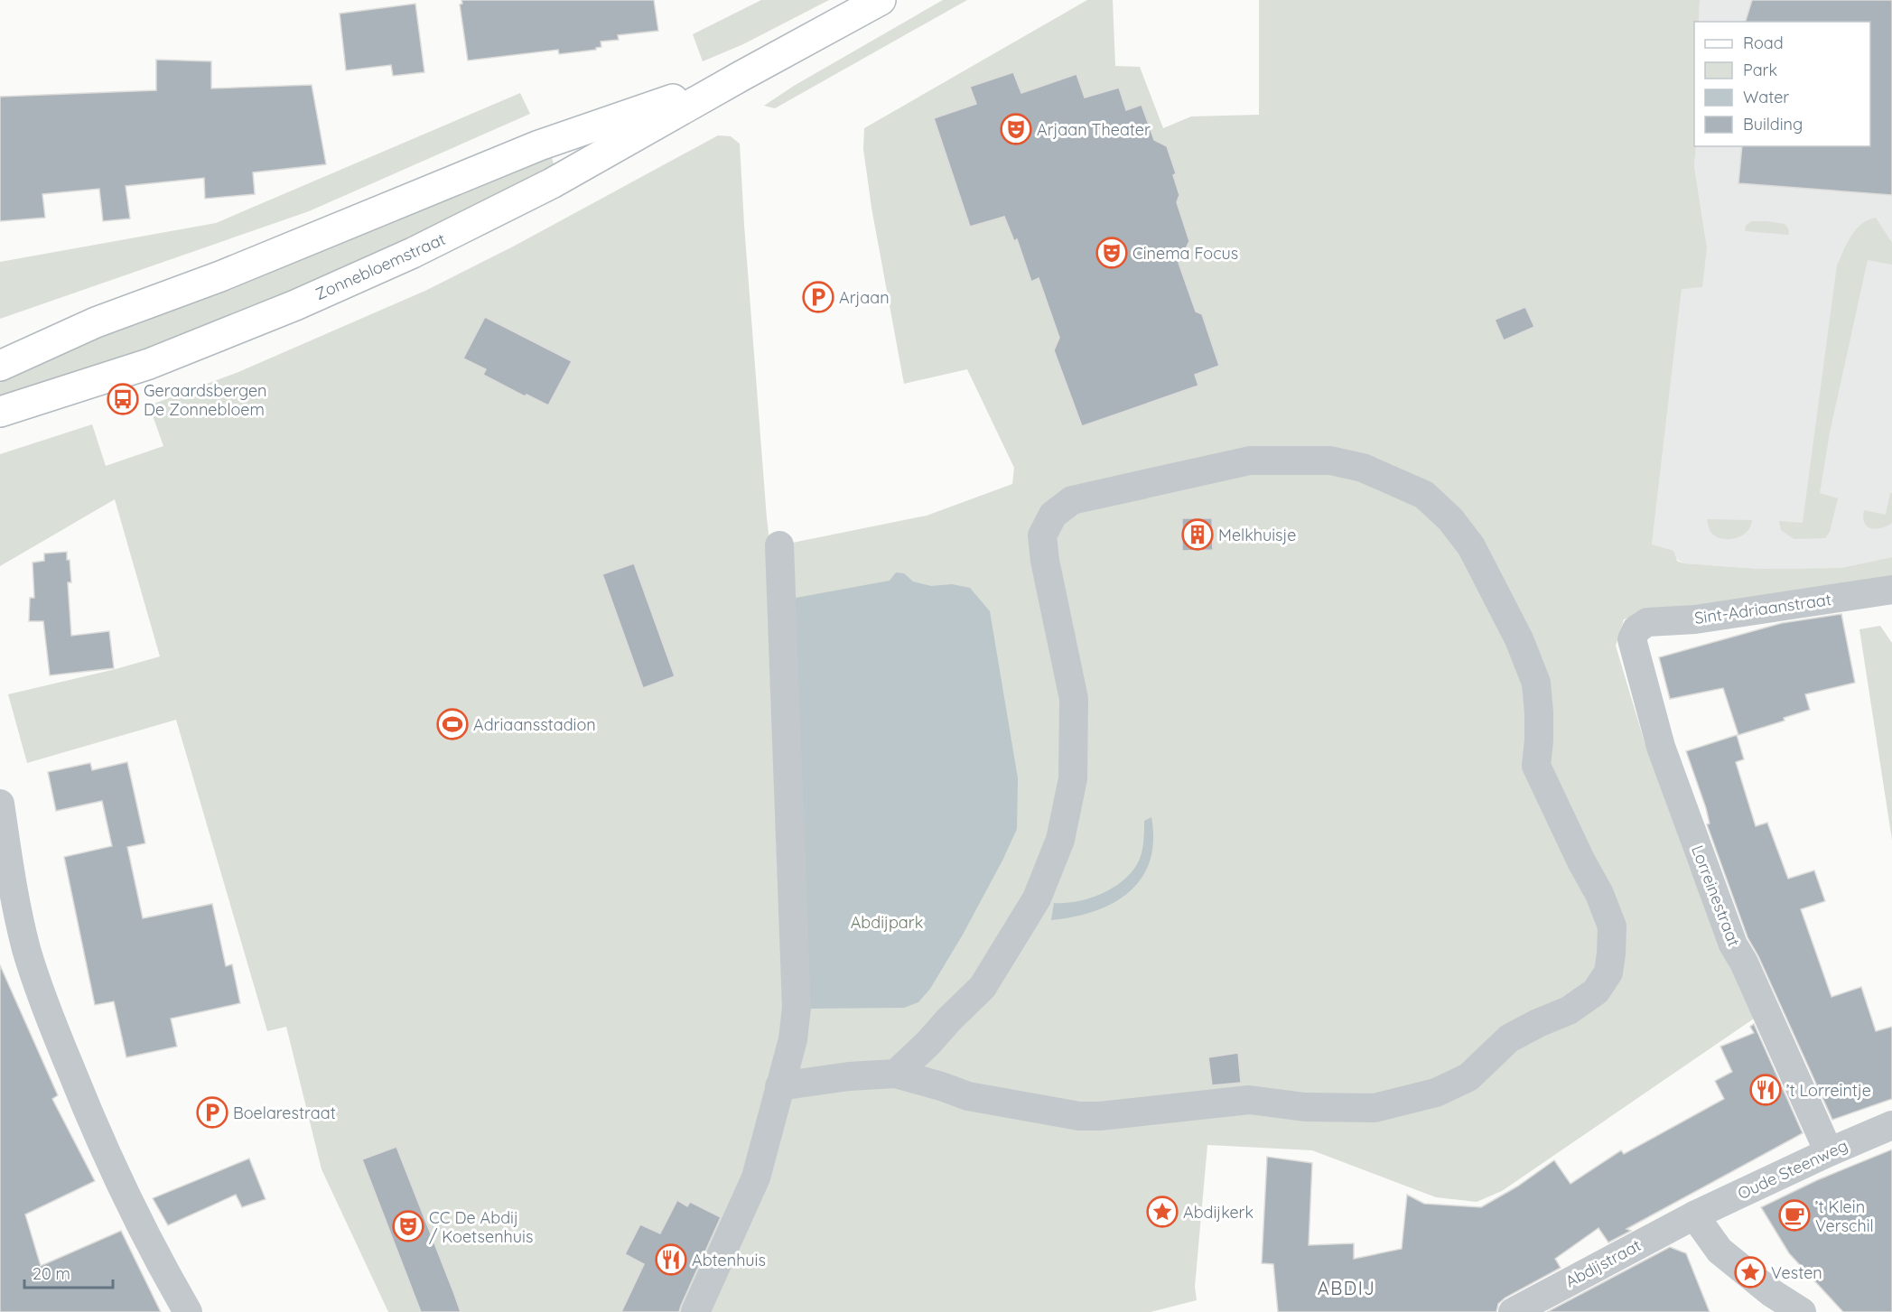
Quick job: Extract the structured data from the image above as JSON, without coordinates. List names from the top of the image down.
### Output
{
  "streets": {
    "main road": ["Zonnebloemstraat"],
    "street": [
      "Sint-Adriaanstraat",
      "Lorreinestraat",
      "Oude Steenweg",
      "Abdijstraat"
    ]
  },
  "crossings": [
    ["Sint-Adriaanstraat", "Lorreinestraat"],
    ["Lorreinestraat", "Oude Steenweg"],
    ["Oude Steenweg", "Abdijstraat"]
  ],
  "districts": ["ABDIJ"],
  "parks": ["Abdijpark"],
  "places": {
    "theatre": ["Arjaan Theater", "Cinema Focus", "CC De Abdij / Koetsenhuis"],
    "parking": ["Arjaan", "Boelarestraat"],
    "bus stop": ["Geraardsbergen De Zonnebloem"],
    "building": ["Melkhuisje"],
    "sports": ["Adriaansstadion"],
    "restaurant": ["’t Lorreintje", "Abtenhuis"],
    "place": ["Abdijkerk", "Vesten"],
    "cafe": ["’t Klein Verschil"]
  },
  "legend": [
    "Road",
    "Park",
    "Water",
    "Building"
  ],
  "scale_bar": "20 m"
}
